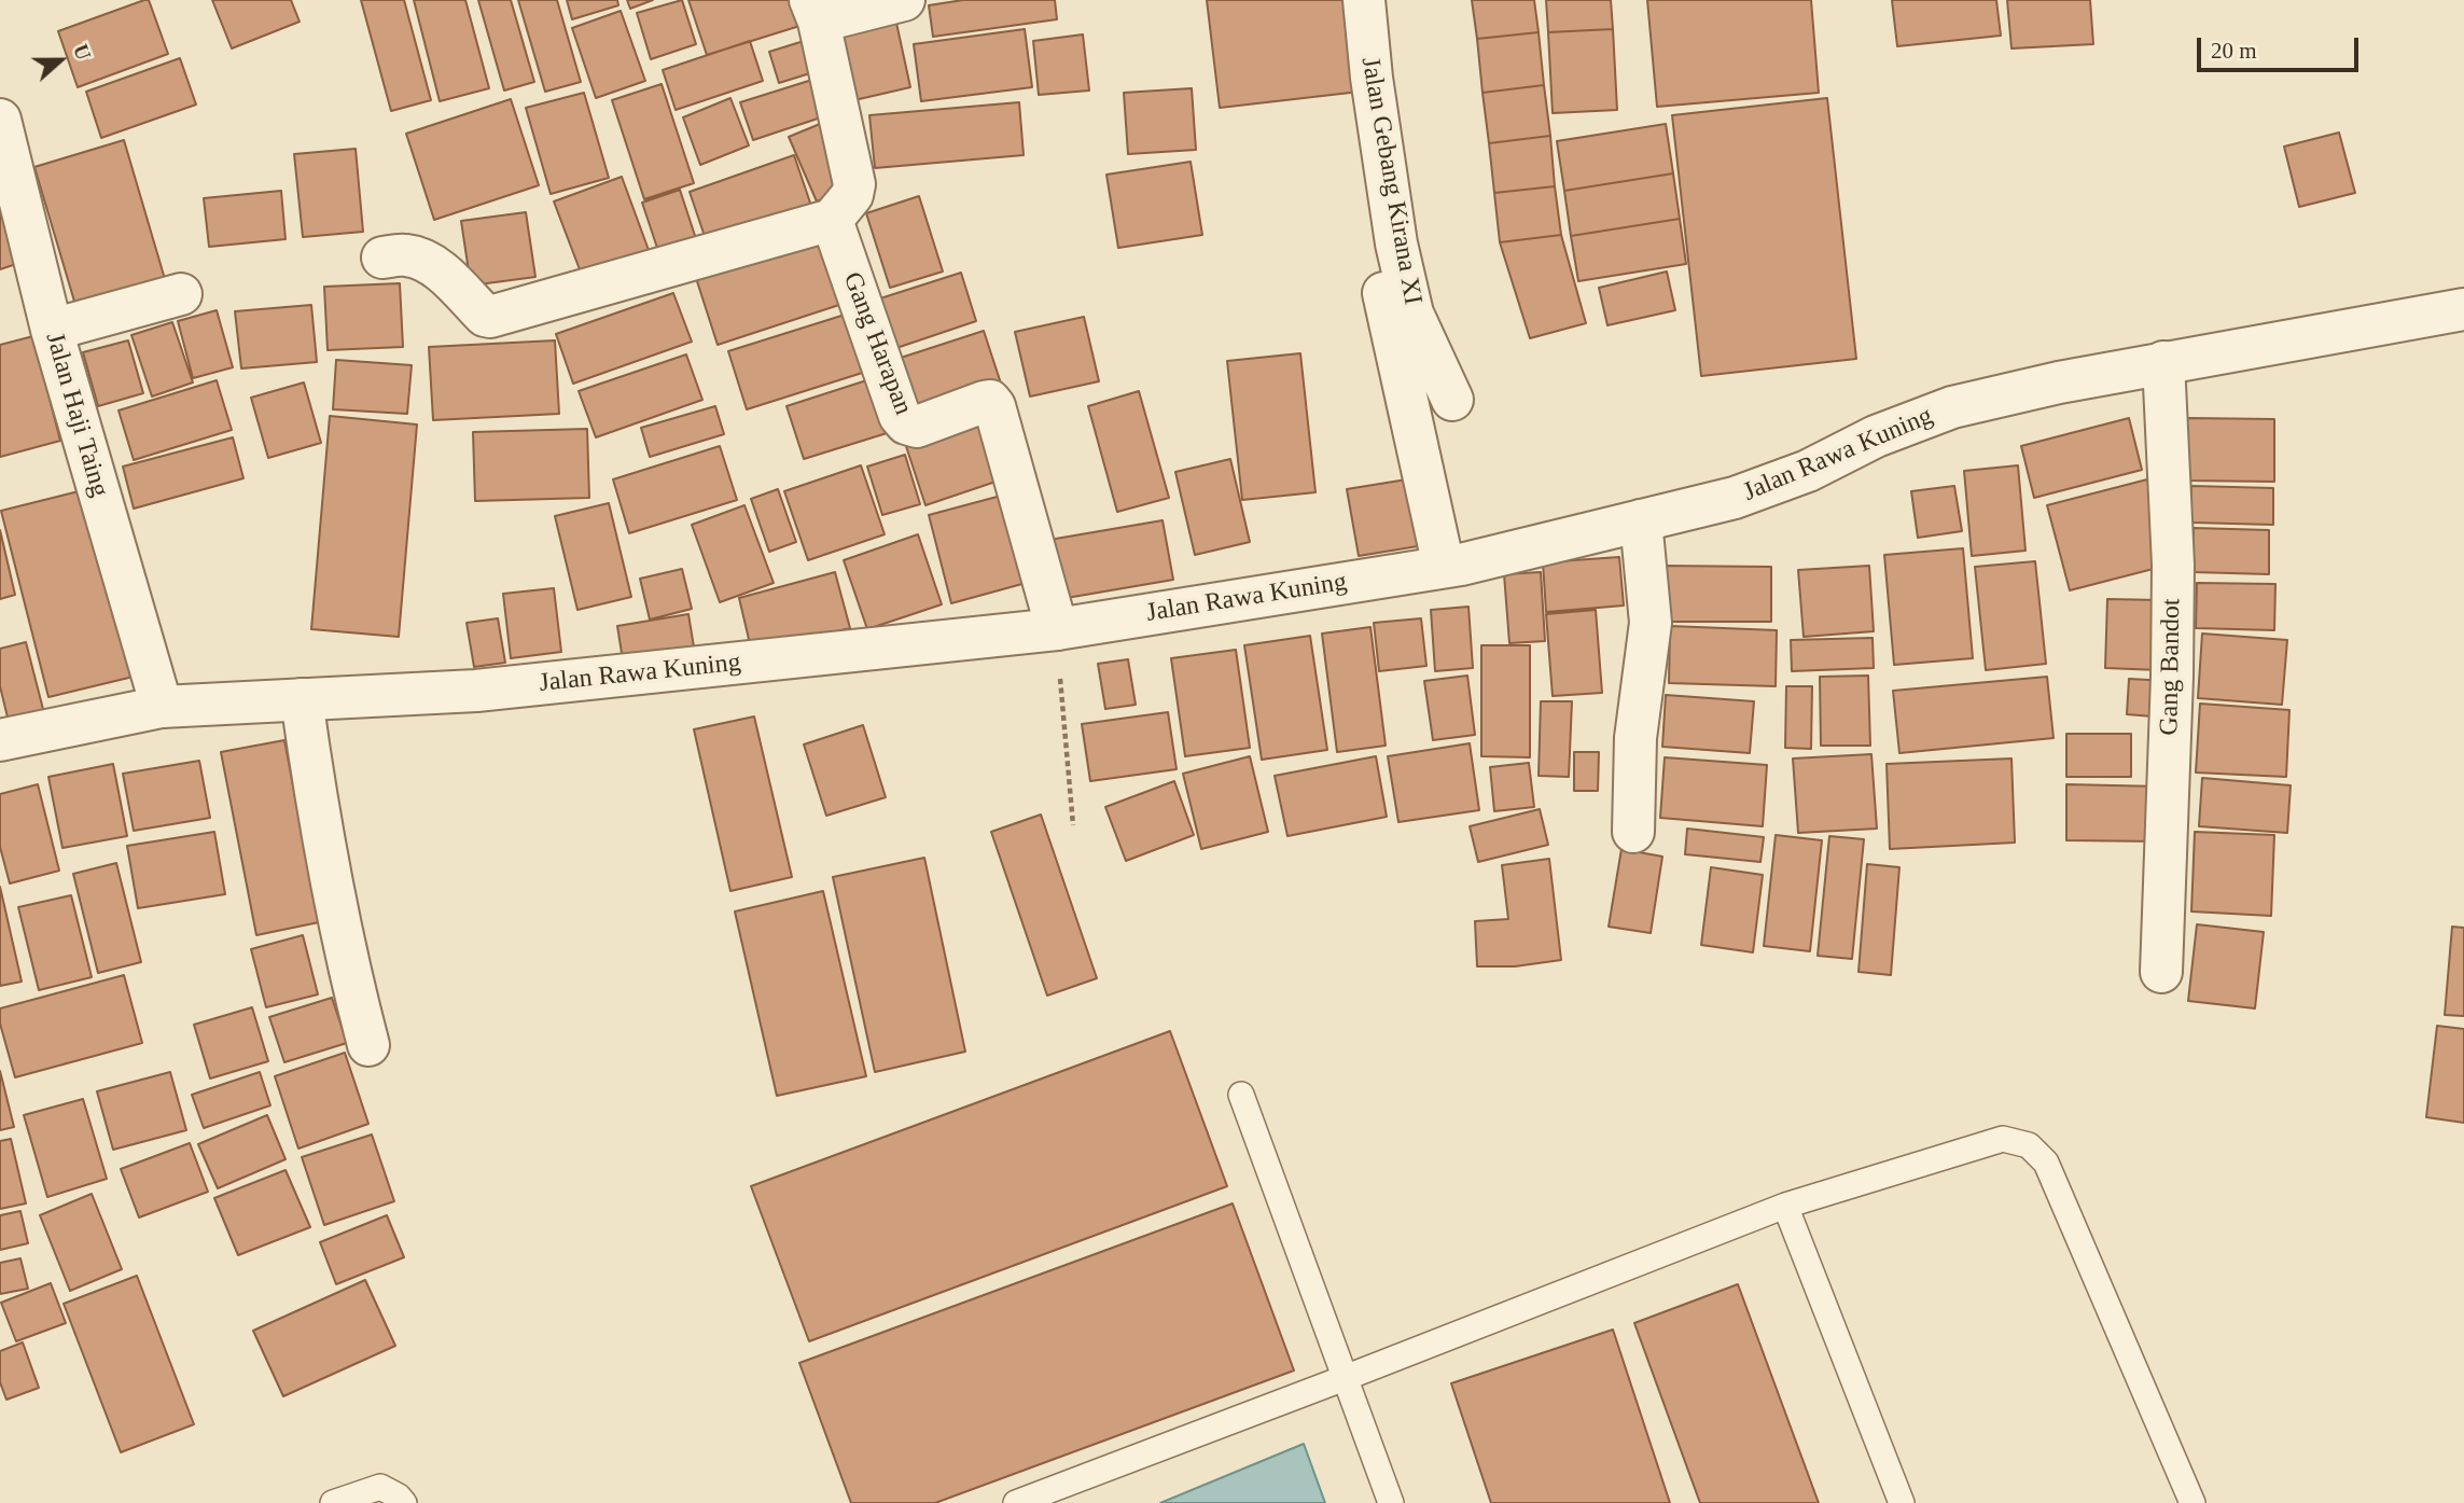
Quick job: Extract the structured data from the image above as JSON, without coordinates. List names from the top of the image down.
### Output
{
  "streets": {
    "street": [
      "Jalan Gebang Kirana XI",
      "Gang Harapan",
      "Jalan Haji Taing",
      "Jalan Rawa Kuning",
      "Gang Bandot"
    ]
  },
  "crossings": [
    ["Gang Harapan", "Jalan Rawa Kuning"],
    ["Jalan Haji Taing", "Jalan Rawa Kuning"],
    ["Jalan Rawa Kuning", "Gang Bandot"]
  ],
  "scale_bar": "20 m",
  "north": "right"
}
